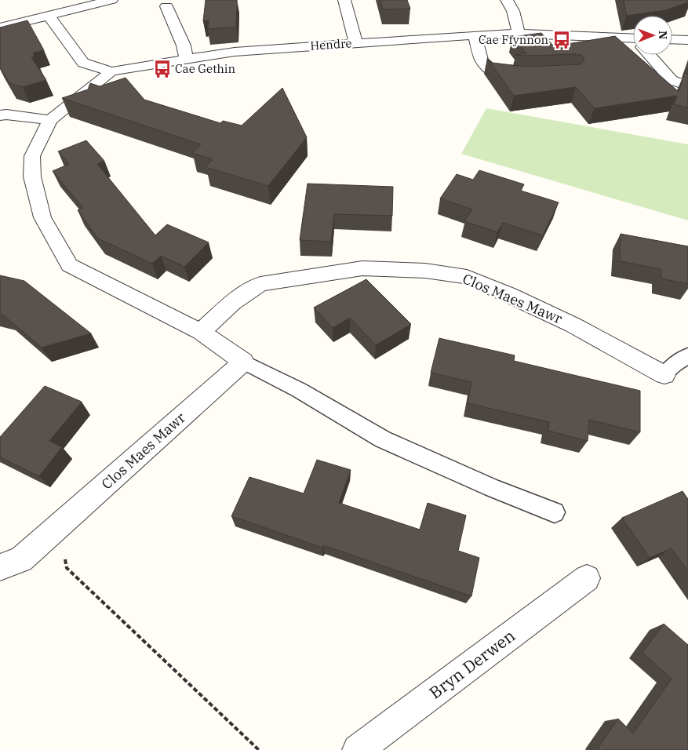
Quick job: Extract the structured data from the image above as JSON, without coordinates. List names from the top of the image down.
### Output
{
  "streets": {
    "street": ["Hendre", "Clos Maes Mawr", "Bryn Derwen"]
  },
  "places": {
    "bus stop": ["Cae Ffynnon", "Cae Gethin"]
  },
  "north": "right"
}
